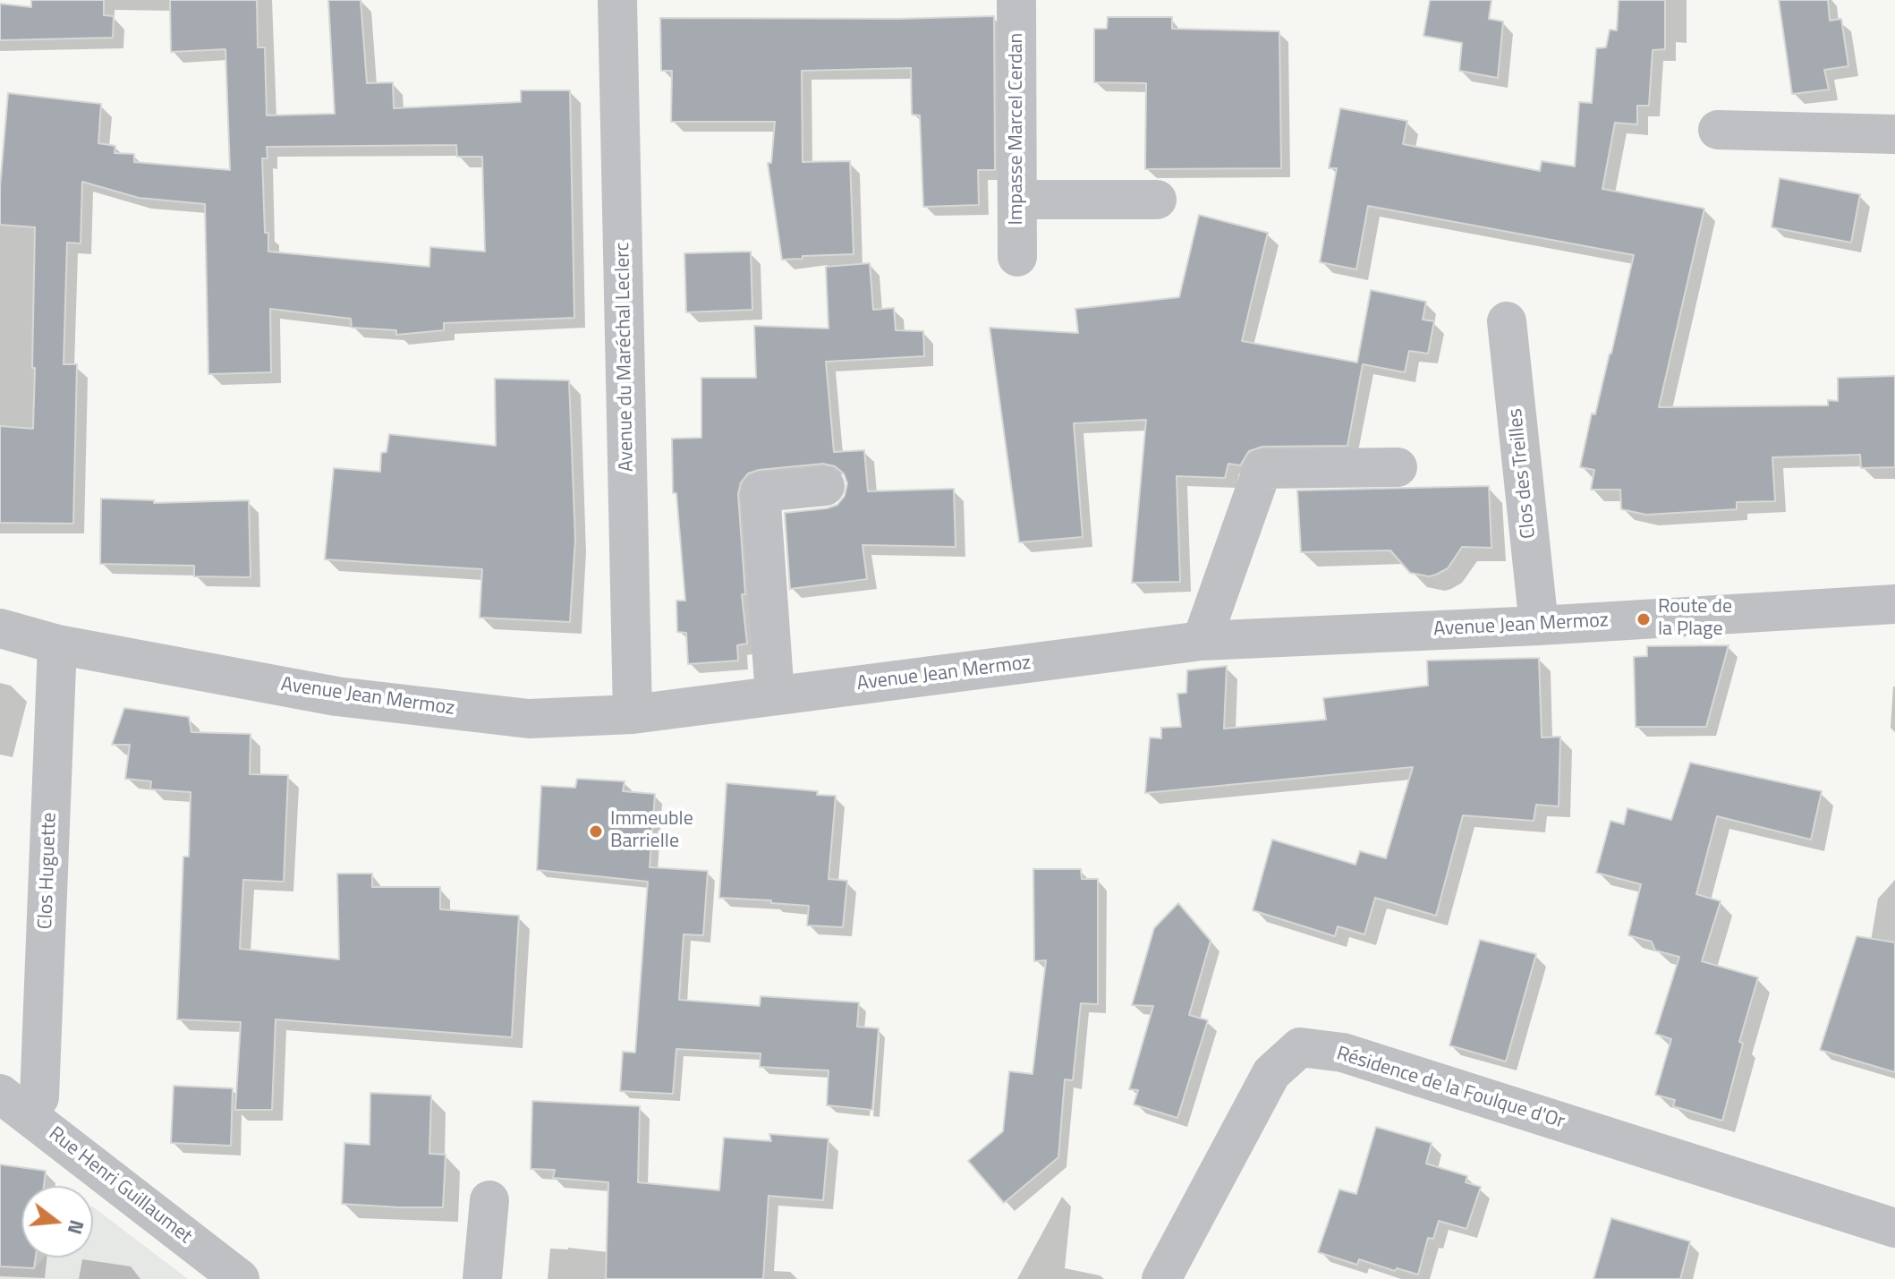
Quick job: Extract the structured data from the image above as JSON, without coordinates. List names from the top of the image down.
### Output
{
  "streets": {
    "street": [
      "Impasse Marcel Cerdan",
      "Avenue du Maréchal Leclerc",
      "Clos des Treilles",
      "Avenue Jean Mermoz",
      "Clos Huguette",
      "Résidence de la Foulque d'Or",
      "Rue Henri Guillaumet"
    ]
  },
  "crossings": [
    ["Avenue du Maréchal Leclerc", "Avenue Jean Mermoz"],
    ["Clos des Treilles", "Avenue Jean Mermoz"],
    ["Avenue Jean Mermoz", "Clos Huguette"]
  ],
  "places": ["Route de la Plage", "Immeuble Barrielle"],
  "north": "right"
}
